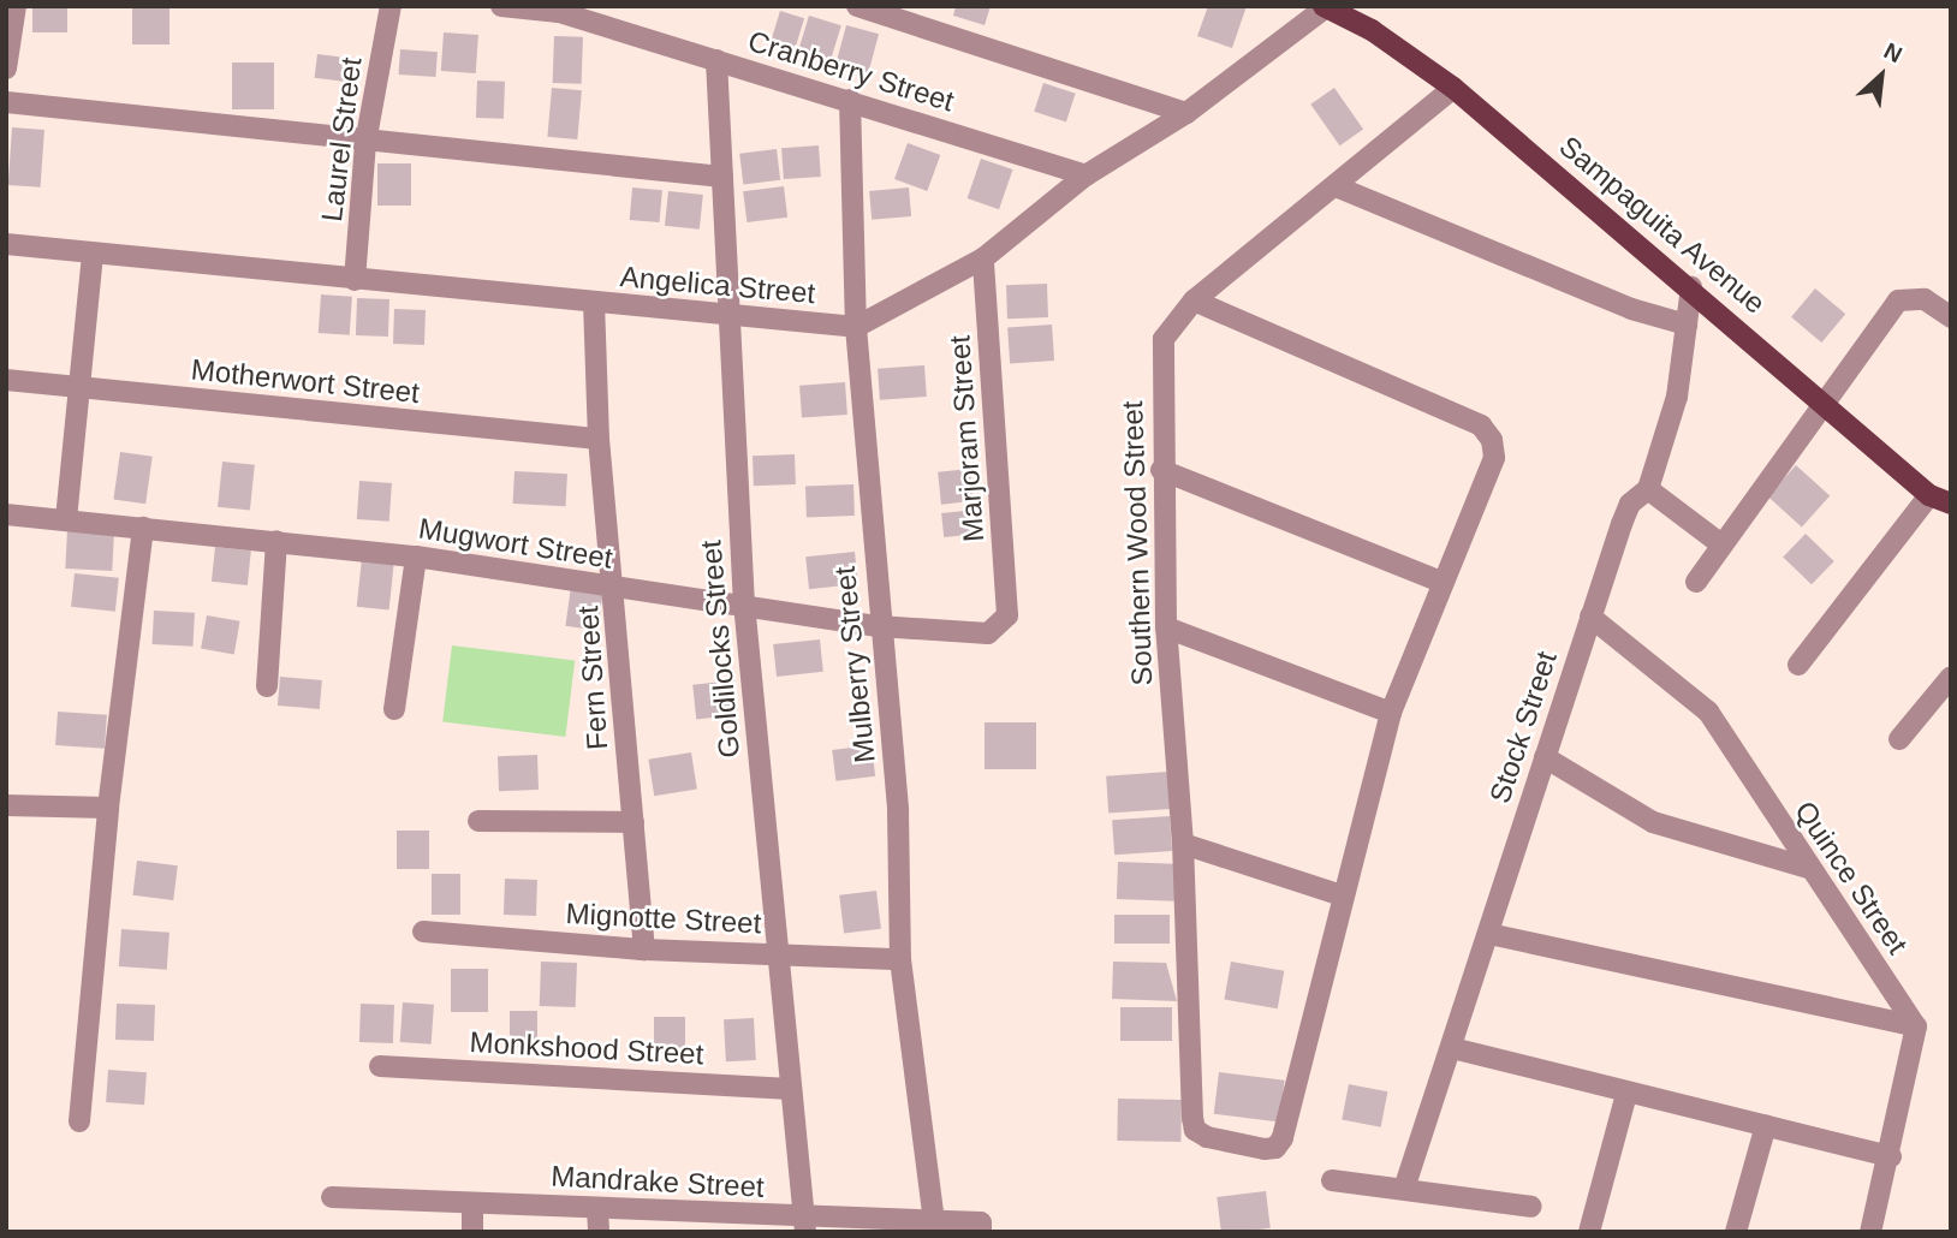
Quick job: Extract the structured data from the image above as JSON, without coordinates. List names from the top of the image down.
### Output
{
  "streets": {
    "main road": ["Sampaguita Avenue"],
    "street": [
      "Cranberry Street",
      "Laurel Street",
      "Angelica Street",
      "Motherwort Street",
      "Marjoram Street",
      "Mugwort Street",
      "Southern Wood Street",
      "Goldilocks Street",
      "Mulberry Street",
      "Fern Street",
      "Stock Street",
      "Quince Street",
      "Mignotte Street",
      "Monkshood Street",
      "Mandrake Street"
    ]
  },
  "crossings": [
    ["Cranberry Street", "Goldilocks Street"],
    ["Cranberry Street", "Mulberry Street"],
    ["Laurel Street", "Angelica Street"],
    ["Sampaguita Avenue", "Southern Wood Street"],
    ["Sampaguita Avenue", "Stock Street"],
    ["Angelica Street", "Goldilocks Street"],
    ["Angelica Street", "Mulberry Street"],
    ["Angelica Street", "Fern Street"],
    ["Motherwort Street", "Fern Street"],
    ["Marjoram Street", "Mugwort Street"],
    ["Mugwort Street", "Goldilocks Street"],
    ["Mugwort Street", "Mulberry Street"],
    ["Mugwort Street", "Fern Street"],
    ["Goldilocks Street", "Mignotte Street"],
    ["Goldilocks Street", "Monkshood Street"],
    ["Goldilocks Street", "Mandrake Street"],
    ["Mulberry Street", "Mignotte Street"],
    ["Mulberry Street", "Mandrake Street"],
    ["Fern Street", "Mignotte Street"],
    ["Stock Street", "Quince Street"]
  ],
  "north": "top right"
}
